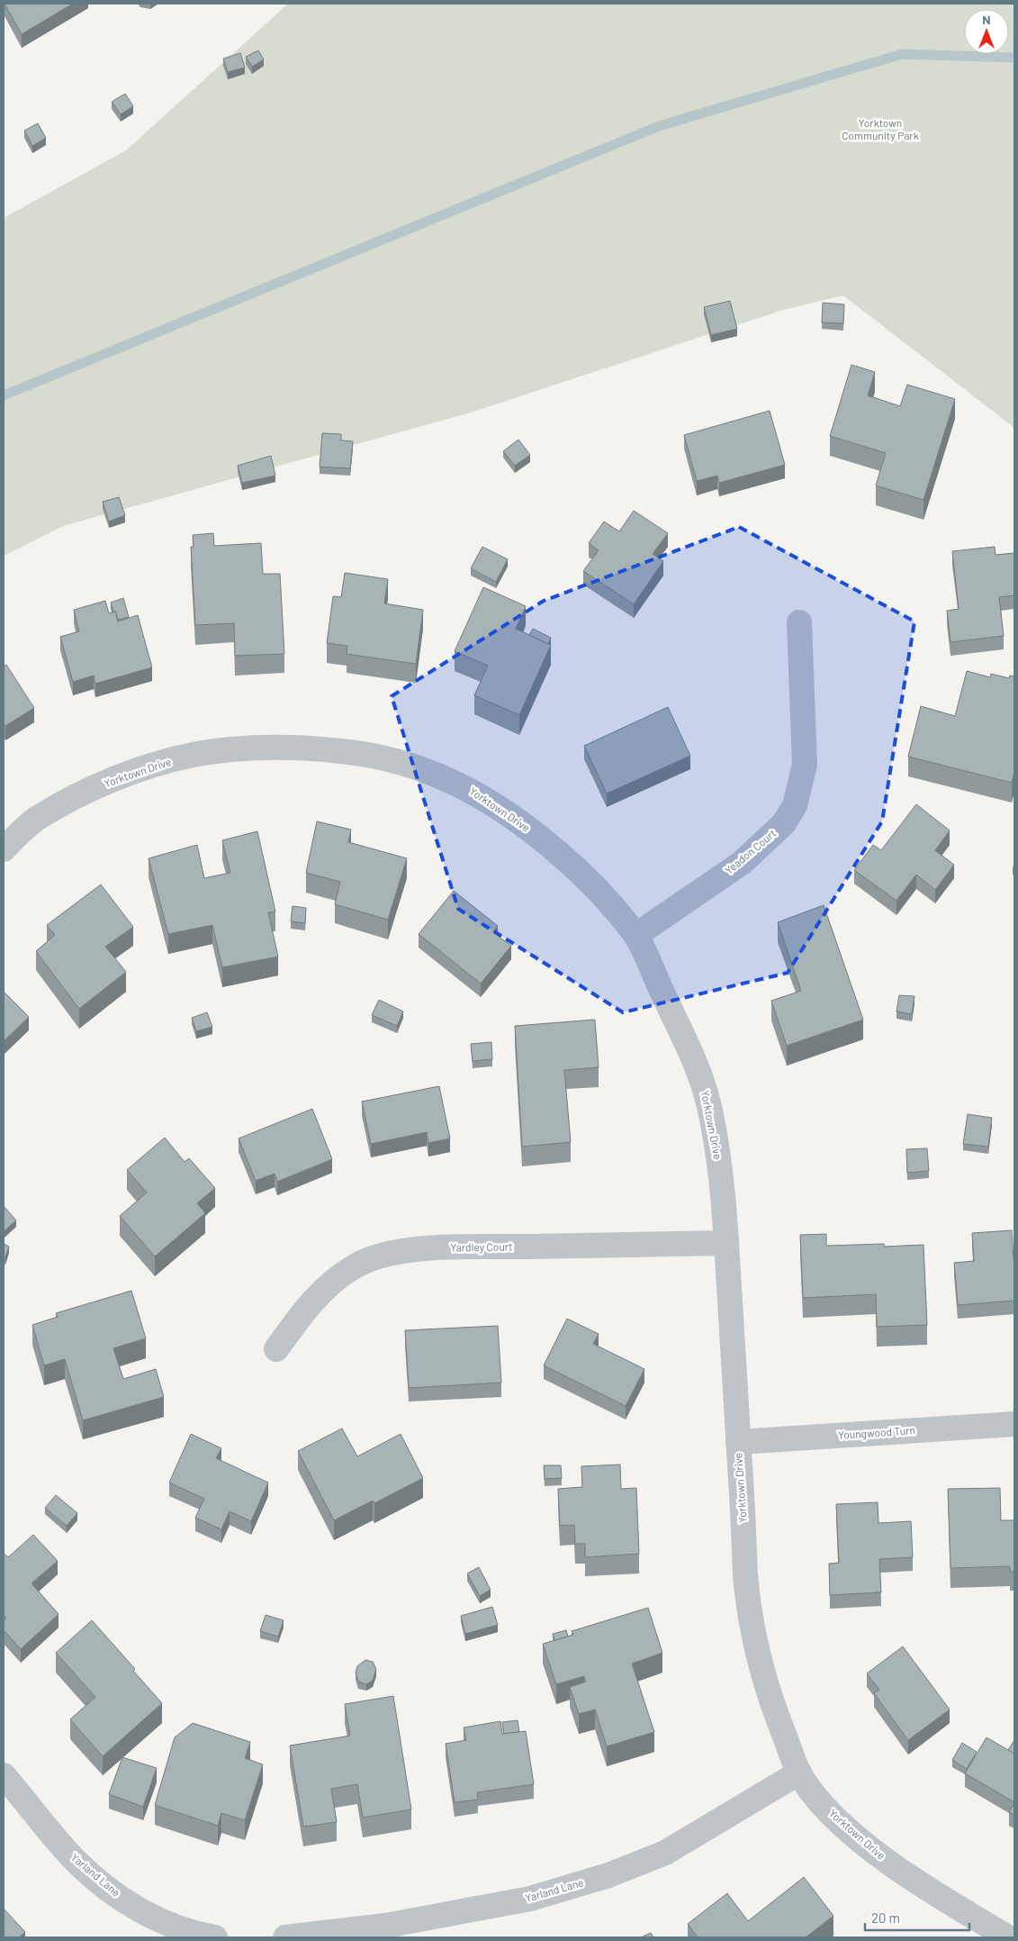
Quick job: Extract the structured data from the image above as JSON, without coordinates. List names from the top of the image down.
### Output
{
  "streets": {
    "street": [
      "Yorktown Drive",
      "Yeadon Court",
      "Yardley Court",
      "Youngwood Turn",
      "Yarland Lane"
    ]
  },
  "crossings": [
    ["Yorktown Drive", "Yeadon Court"],
    ["Yorktown Drive", "Yardley Court"],
    ["Yorktown Drive", "Youngwood Turn"],
    ["Yorktown Drive", "Yarland Lane"]
  ],
  "parks": ["Yorktown Community Park"],
  "scale_bar": "20 m",
  "north": "top"
}
